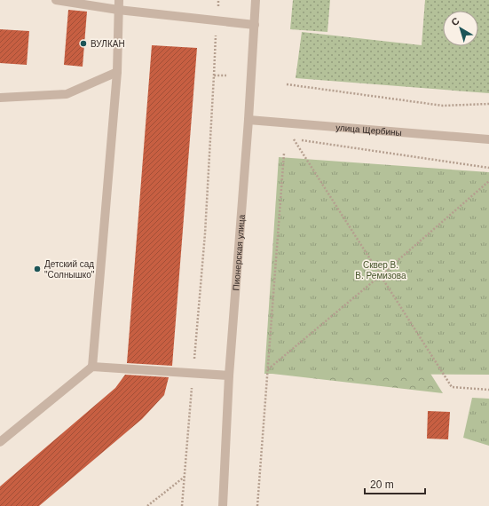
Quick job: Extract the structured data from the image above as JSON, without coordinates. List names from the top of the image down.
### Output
{
  "streets": {
    "street": ["улица Щербины", "Пионерская улица"]
  },
  "crossings": [
    ["улица Щербины", "Пионерская улица"]
  ],
  "parks": ["Сквер В. В. Ремизова"],
  "places": ["ВУЛКАН", "Детский сад \"Солнышко\""],
  "scale_bar": "20 m",
  "north": "top left"
}
